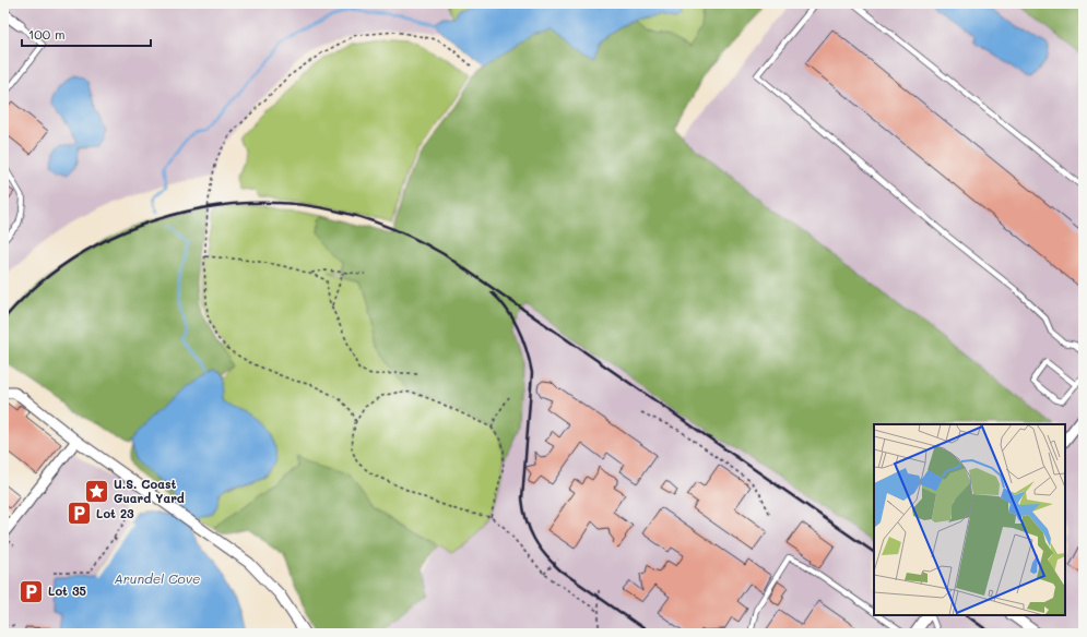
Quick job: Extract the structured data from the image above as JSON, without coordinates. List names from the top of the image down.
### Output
{
  "water": ["Arundel Cove"],
  "places": {
    "place": ["U.S. Coast Guard Yard"],
    "parking": ["Lot 23", "Lot 35"]
  },
  "scale_bar": "100 m"
}
